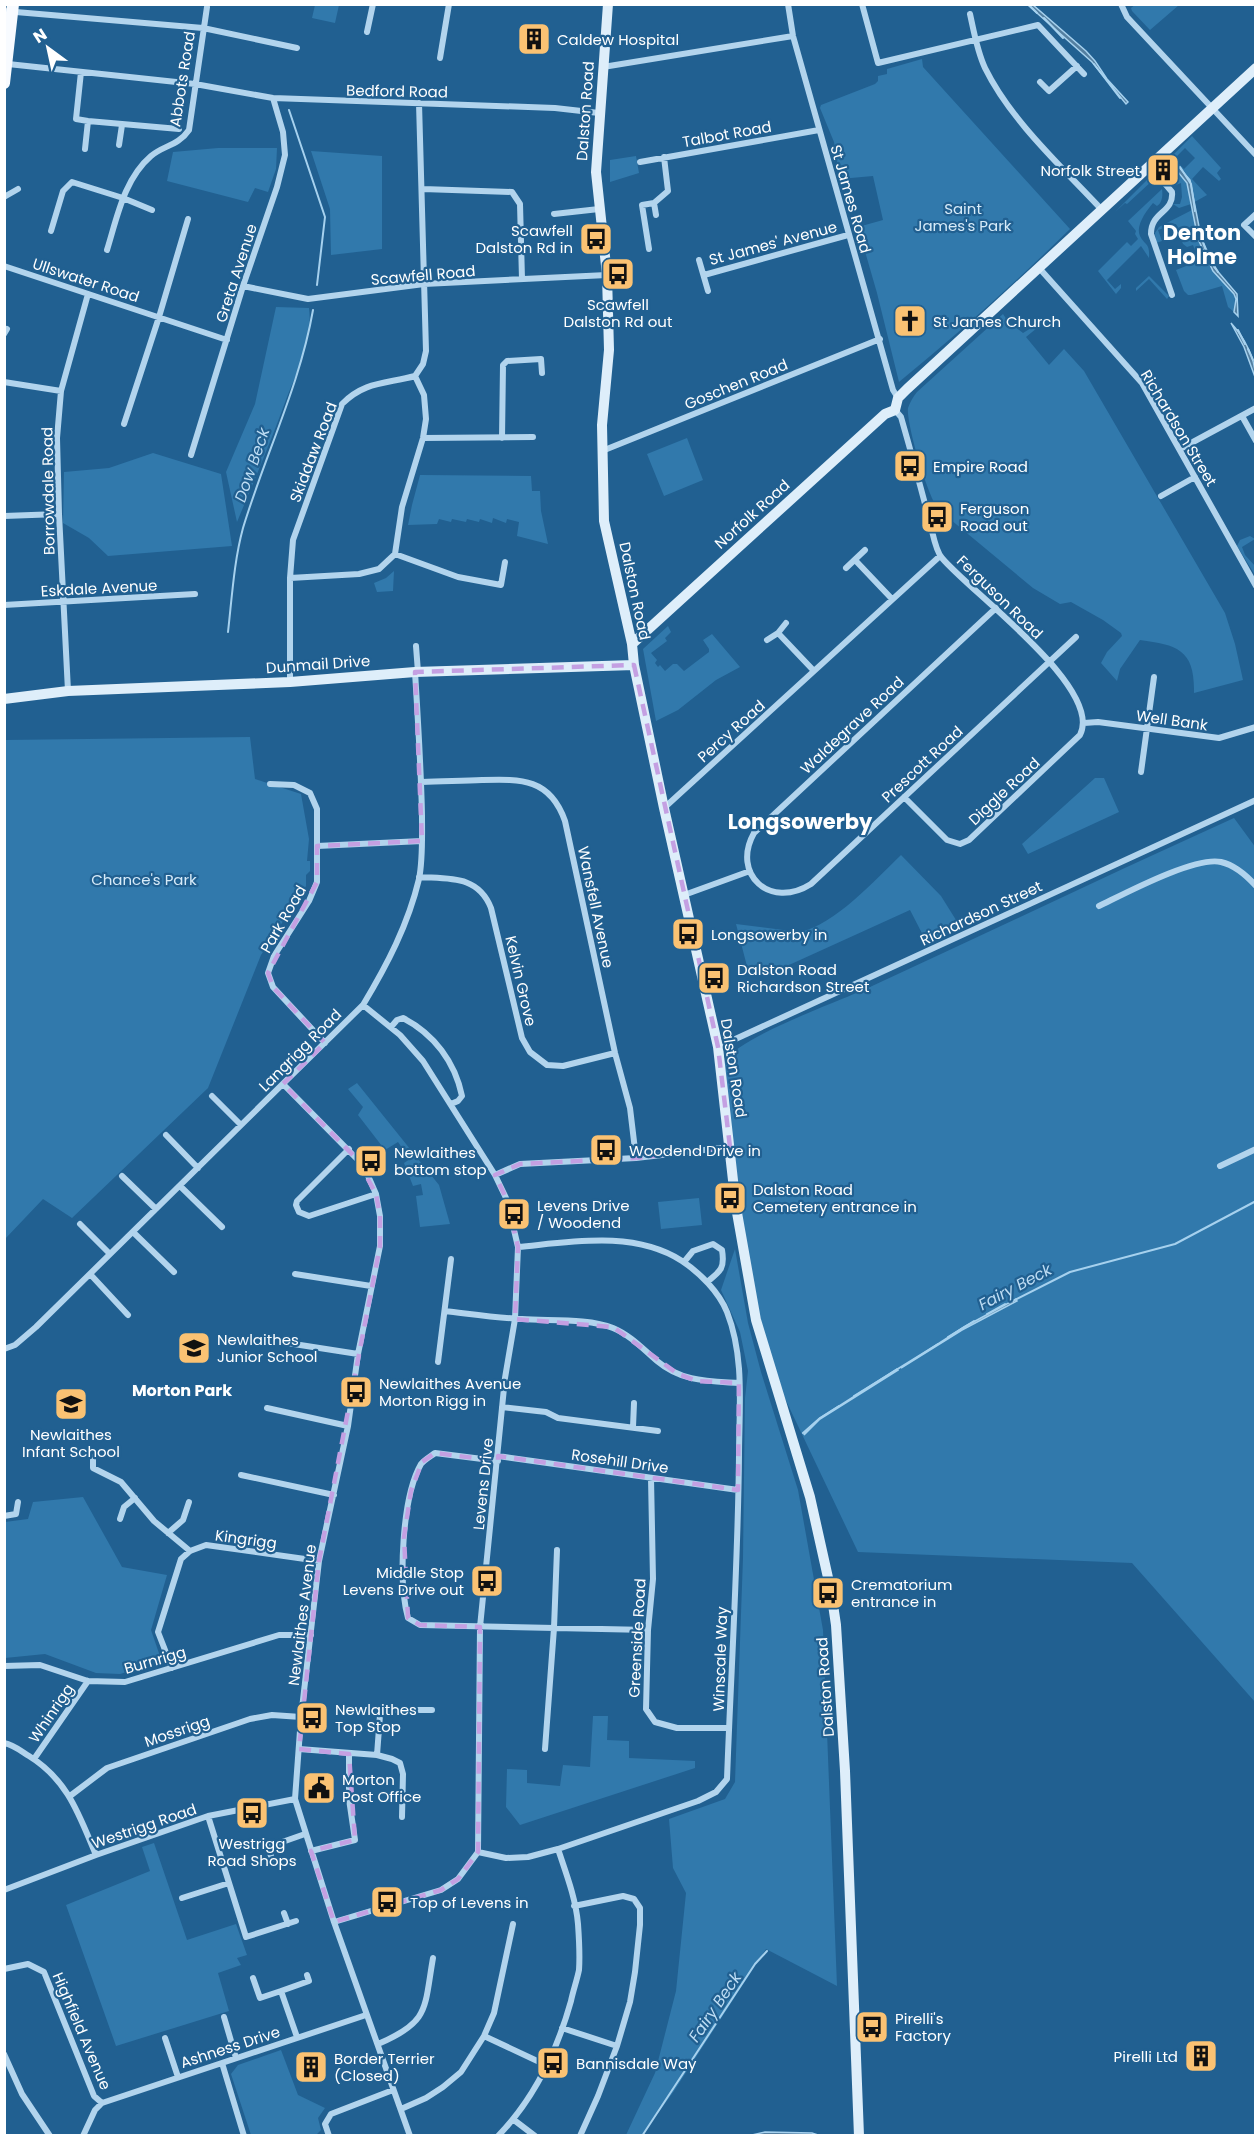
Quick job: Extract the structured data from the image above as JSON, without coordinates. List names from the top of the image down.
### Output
{
  "streets": {
    "main road": ["Dalston Road", "Norfolk Road", "Dunmail Drive"],
    "street": [
      "Abbots Road",
      "Bedford Road",
      "Talbot Road",
      "St James Road",
      "St James' Avenue",
      "Greta Avenue",
      "Scawfell Road",
      "Ullswater Road",
      "Goschen Road",
      "Richardson Street",
      "Skiddaw Road",
      "Borrowdale Road",
      "Eskdale Avenue",
      "Ferguson Road",
      "Well Bank",
      "Waldegrave Road",
      "Percy Road",
      "Prescott Road",
      "Diggle Road",
      "Wansfell Avenue",
      "Park Road",
      "Kelvin Grove",
      "Langrigg Road",
      "Rosehill Drive",
      "Levens Drive",
      "Kingrigg",
      "Newlaithes Avenue",
      "Greenside Road",
      "Winscale Way",
      "Burnrigg",
      "Whinrigg",
      "Mossrigg",
      "Westrigg Road",
      "Highfield Avenue",
      "Ashness Drive"
    ]
  },
  "crossings": [
    ["Abbots Road", "Bedford Road"],
    ["Bedford Road", "Dalston Road"],
    ["Bedford Road", "Greta Avenue"],
    ["Dalston Road", "Scawfell Road"],
    ["Dalston Road", "Goschen Road"],
    ["Dalston Road", "Richardson Street"],
    ["Dalston Road", "Norfolk Road"],
    ["Dalston Road", "Dunmail Drive"],
    ["Dalston Road", "Percy Road"],
    ["Talbot Road", "St James Road"],
    ["St James Road", "St James' Avenue"],
    ["St James Road", "Goschen Road"],
    ["Greta Avenue", "Scawfell Road"],
    ["Greta Avenue", "Ullswater Road"],
    ["Ullswater Road", "Borrowdale Road"],
    ["Skiddaw Road", "Dunmail Drive"],
    ["Borrowdale Road", "Eskdale Avenue"],
    ["Borrowdale Road", "Dunmail Drive"],
    ["Norfolk Road", "Ferguson Road"],
    ["Ferguson Road", "Well Bank"],
    ["Ferguson Road", "Waldegrave Road"],
    ["Ferguson Road", "Percy Road"],
    ["Ferguson Road", "Prescott Road"],
    ["Ferguson Road", "Diggle Road"],
    ["Dunmail Drive", "Langrigg Road"],
    ["Well Bank", "Diggle Road"],
    ["Waldegrave Road", "Prescott Road"],
    ["Prescott Road", "Diggle Road"],
    ["Wansfell Avenue", "Kelvin Grove"],
    ["Wansfell Avenue", "Langrigg Road"],
    ["Park Road", "Langrigg Road"],
    ["Kelvin Grove", "Langrigg Road"],
    ["Langrigg Road", "Levens Drive"],
    ["Langrigg Road", "Newlaithes Avenue"],
    ["Rosehill Drive", "Levens Drive"],
    ["Rosehill Drive", "Greenside Road"],
    ["Rosehill Drive", "Winscale Way"],
    ["Levens Drive", "Winscale Way"],
    ["Kingrigg", "Newlaithes Avenue"],
    ["Newlaithes Avenue", "Burnrigg"],
    ["Newlaithes Avenue", "Mossrigg"],
    ["Newlaithes Avenue", "Westrigg Road"],
    ["Newlaithes Avenue", "Ashness Drive"],
    ["Greenside Road", "Winscale Way"],
    ["Burnrigg", "Whinrigg"],
    ["Highfield Avenue", "Ashness Drive"]
  ],
  "districts": ["Denton Holme", "Longsowerby", "Morton Park"],
  "water": ["Dow Beck", "Fairy Beck"],
  "parks": ["Saint James's Park", "Chance's Park"],
  "places": {
    "building": [
      "Caldew Hospital",
      "Norfolk Street",
      "Pirelli Ltd",
      "Border Terrier (Closed)"
    ],
    "bus stop": [
      "Scawfell Dalston Rd in",
      "Scawfell Dalston Rd out",
      "Empire Road",
      "Ferguson Road out",
      "Longsowerby in",
      "Dalston Road Richardson Street",
      "Woodend Drive in",
      "Newlaithes bottom stop",
      "Dalston Road Cemetery entrance in",
      "Levens Drive / Woodend",
      "Newlaithes Avenue Morton Rigg in",
      "Middle Stop Levens Drive out",
      "Crematorium entrance in",
      "Newlaithes Top Stop",
      "Westrigg Road Shops",
      "Top of Levens in",
      "Pirelli's Factory",
      "Bannisdale Way"
    ],
    "church": ["St James Church"],
    "school or university": ["Newlaithes Junior School", "Newlaithes Infant School"],
    "public building": ["Morton Post Office"]
  },
  "north": "top left"
}
